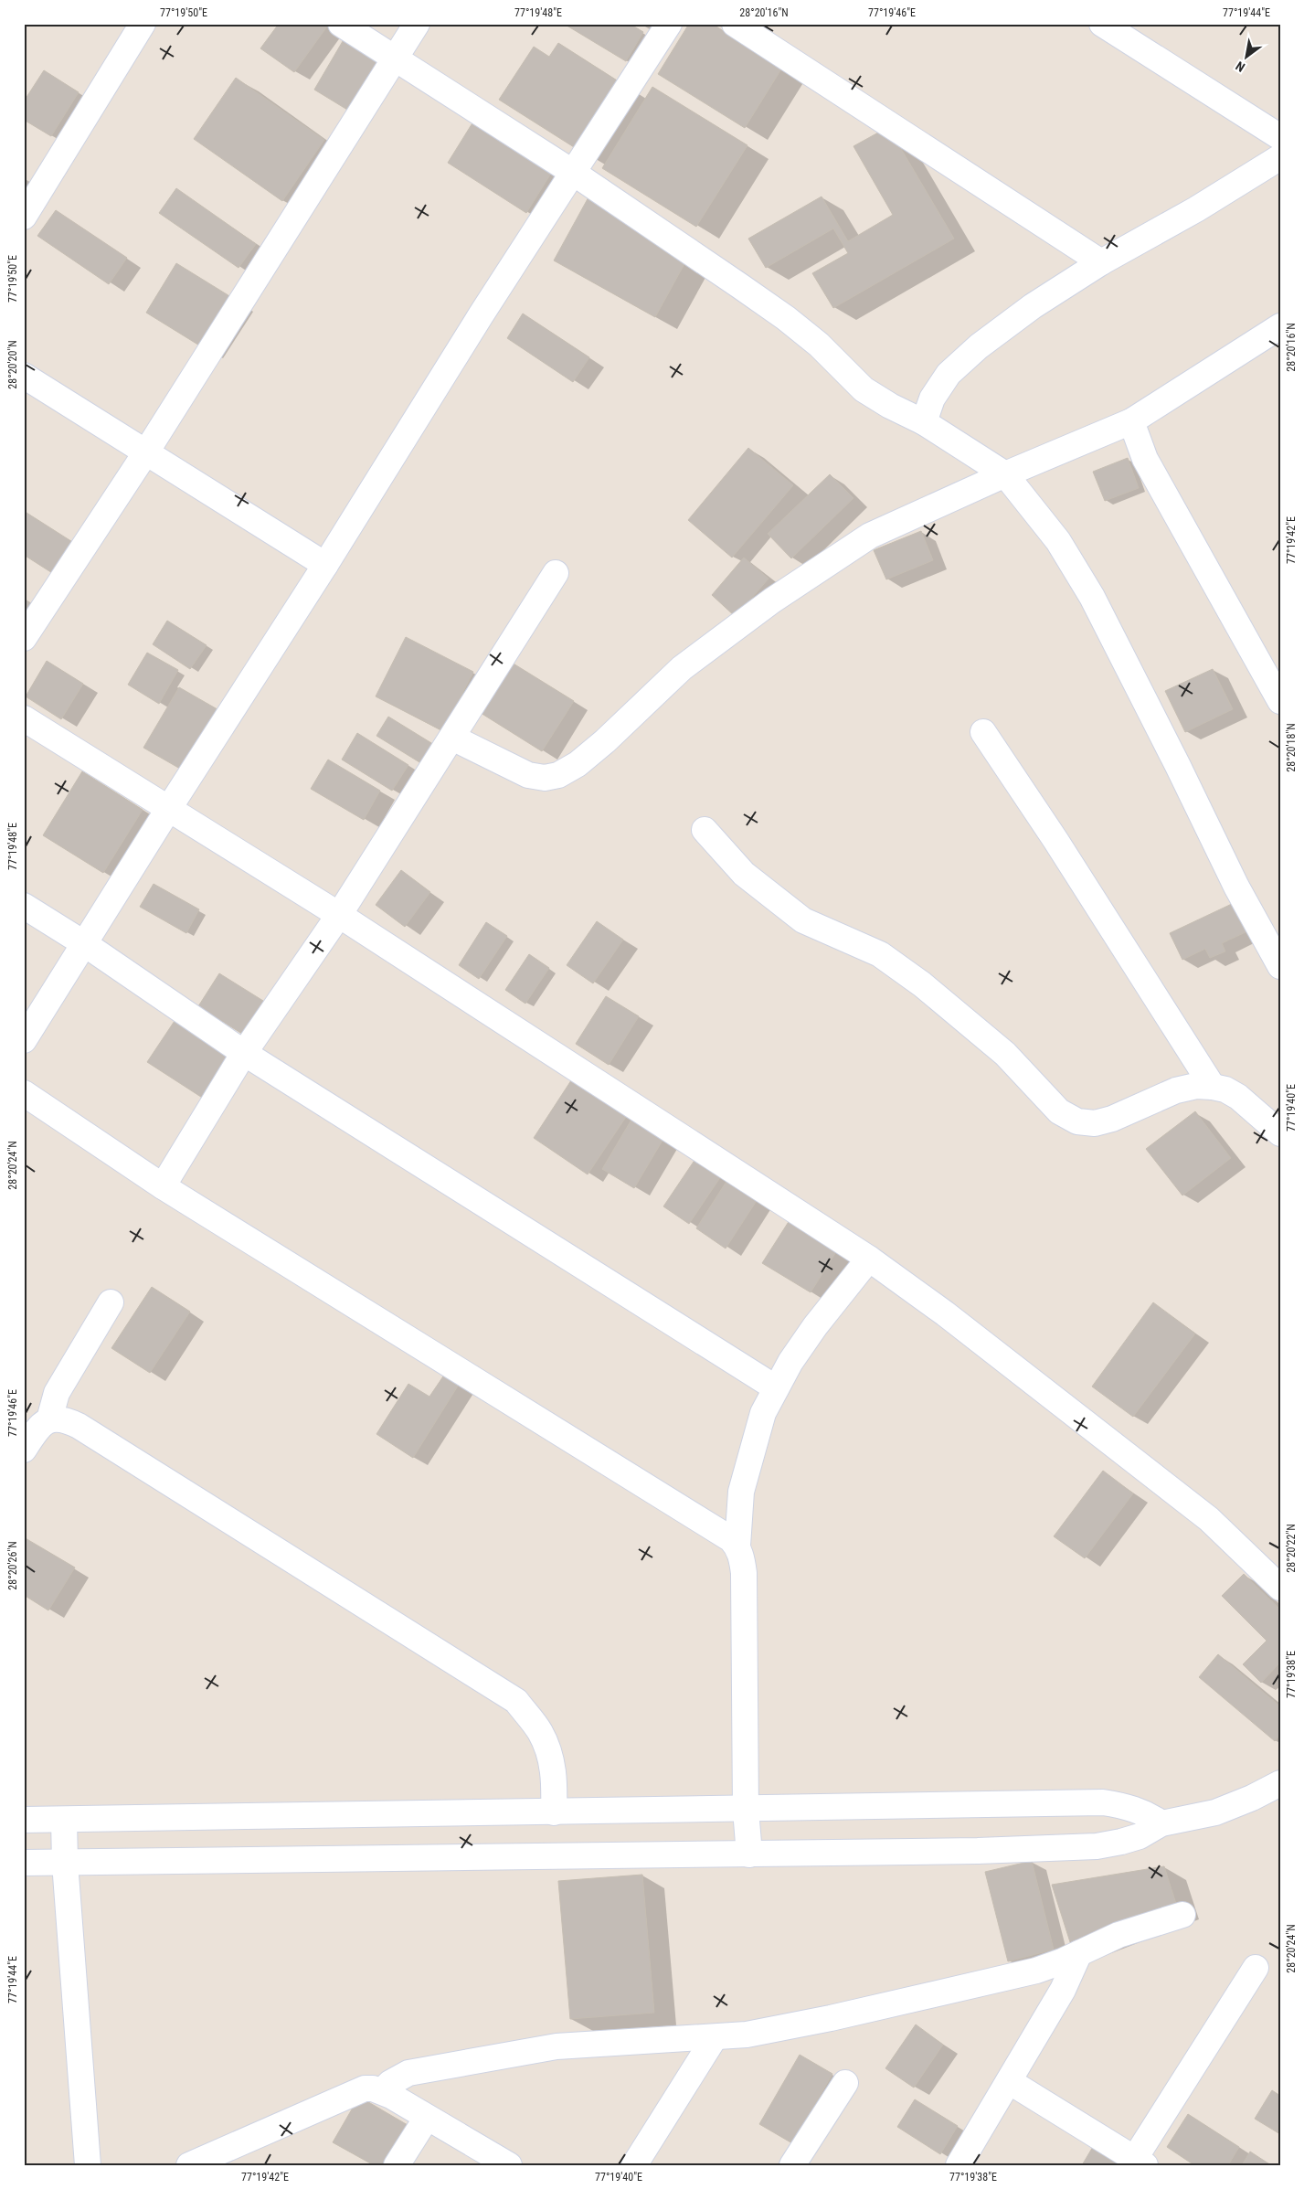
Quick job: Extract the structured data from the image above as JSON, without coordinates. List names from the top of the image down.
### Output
{
  "north": "bottom left",
  "coordinates": [
    "77°19'50\"E",
    "77°19'48\"E",
    "28°20'16\"N",
    "77°19'46\"E",
    "77°19'44\"E",
    "28°20'20\"N",
    "77°19'42\"E",
    "28°20'18\"N",
    "77°19'40\"E",
    "28°20'24\"N",
    "28°20'22\"N",
    "28°20'26\"N",
    "77°19'38\"E"
  ]
}
